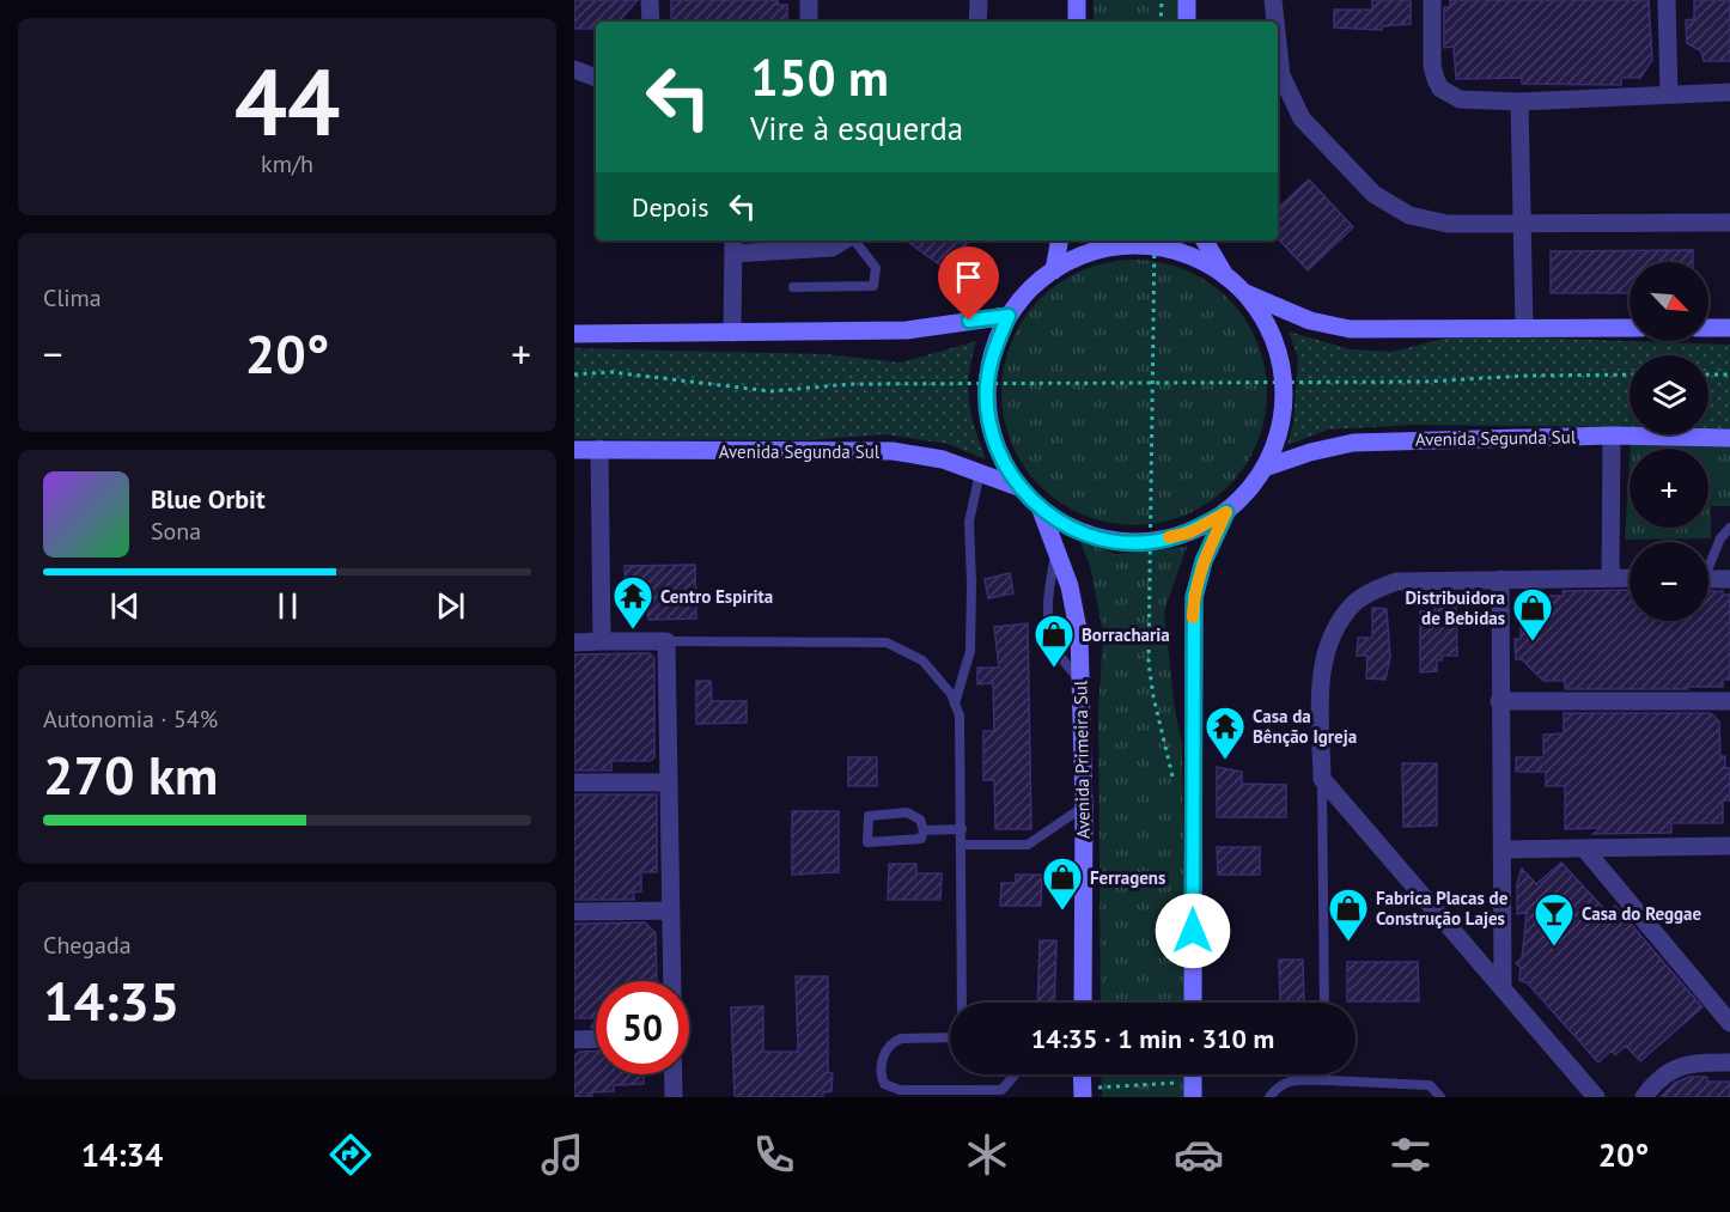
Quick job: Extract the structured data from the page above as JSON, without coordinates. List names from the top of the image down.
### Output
{
  "streets": {
    "main road": ["Avenida Segunda Sul", "Avenida Primeira Sul"]
  },
  "places": {
    "temple": ["Centro Espirita", "Casa da Bênção Igreja"],
    "shop": [
      "Distribuidora de Bebidas",
      "Borracharia",
      "Ferragens",
      "Fabrica Placas de Construção Lajes"
    ],
    "bar": ["Casa do Reggae"]
  },
  "north": "bottom right",
  "page": {
    "tile": [
      ["44", "km/h"],
      "Clima",
      ["Autonomia · 54%", "270 km"],
      ["Chegada", "14:35"]
    ],
    "turn": ["150 m", "Vire à esquerda"],
    "then": "Depois",
    "map_buttons": ["+", "−"],
    "heat": ["−", "20°", "+"],
    "song": ["Blue Orbit", "Sona"],
    "limit": "50",
    "trip": "14:35 · 1 min · 310 m",
    "tabs": ["14:34", "20°"]
  }
}
